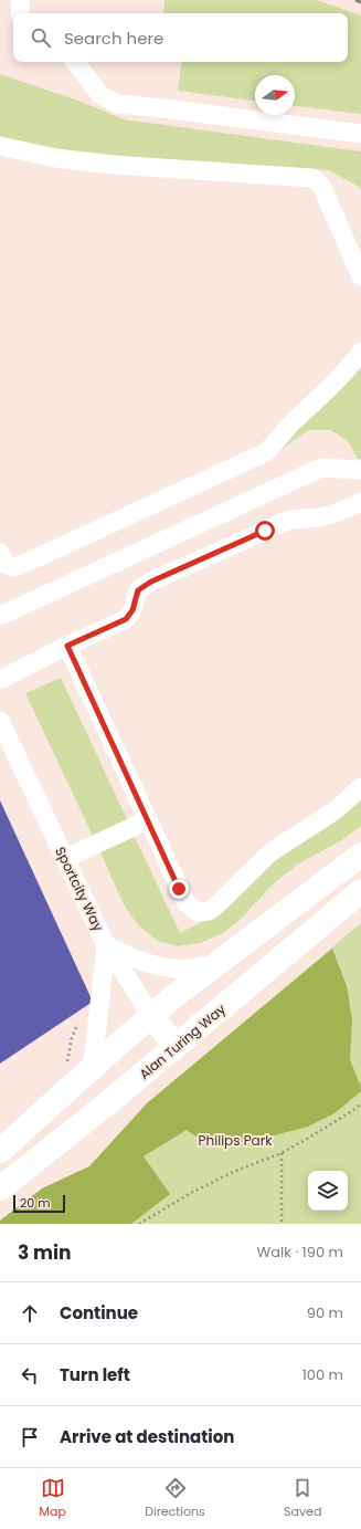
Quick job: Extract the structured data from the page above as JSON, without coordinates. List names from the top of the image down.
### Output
{
  "streets": {
    "highway": ["Sportcity Way", "Alan Turing Way"]
  },
  "crossings": [
    ["Sportcity Way", "Alan Turing Way"]
  ],
  "parks": ["Philips Park"],
  "scale_bar": "20 m",
  "north": "right",
  "page": {
    "search": "Search here",
    "scale": "20 m",
    "heading": ["3 min", "Walk · 190 m"],
    "list": [
      ["Continue", "90 m"],
      ["Turn left", "100 m"],
      "Arrive at destination"
    ],
    "nav": ["Map", "Directions", "Saved"]
  }
}
